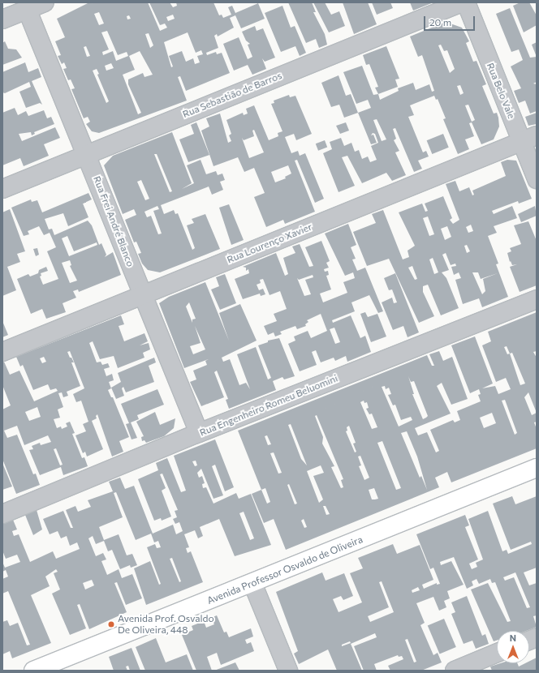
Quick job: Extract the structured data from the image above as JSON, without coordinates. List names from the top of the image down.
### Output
{
  "streets": {
    "street": [
      "Rua Belo Vale",
      "Rua Sebastião de Barros",
      "Rua Frei André Blanco",
      "Rua Lourenço Xavier",
      "Rua Engenheiro Romeu Beluomini",
      "Avenida Professor Osvaldo de Oliveira"
    ]
  },
  "crossings": [
    ["Rua Belo Vale", "Rua Lourenço Xavier"],
    ["Rua Sebastião de Barros", "Rua Frei André Blanco"],
    ["Rua Frei André Blanco", "Rua Lourenço Xavier"],
    ["Rua Frei André Blanco", "Rua Engenheiro Romeu Beluomini"]
  ],
  "places": ["Avenida Prof. Osvaldo De Oliveira, 448"],
  "scale_bar": "20 m",
  "north": "top"
}
